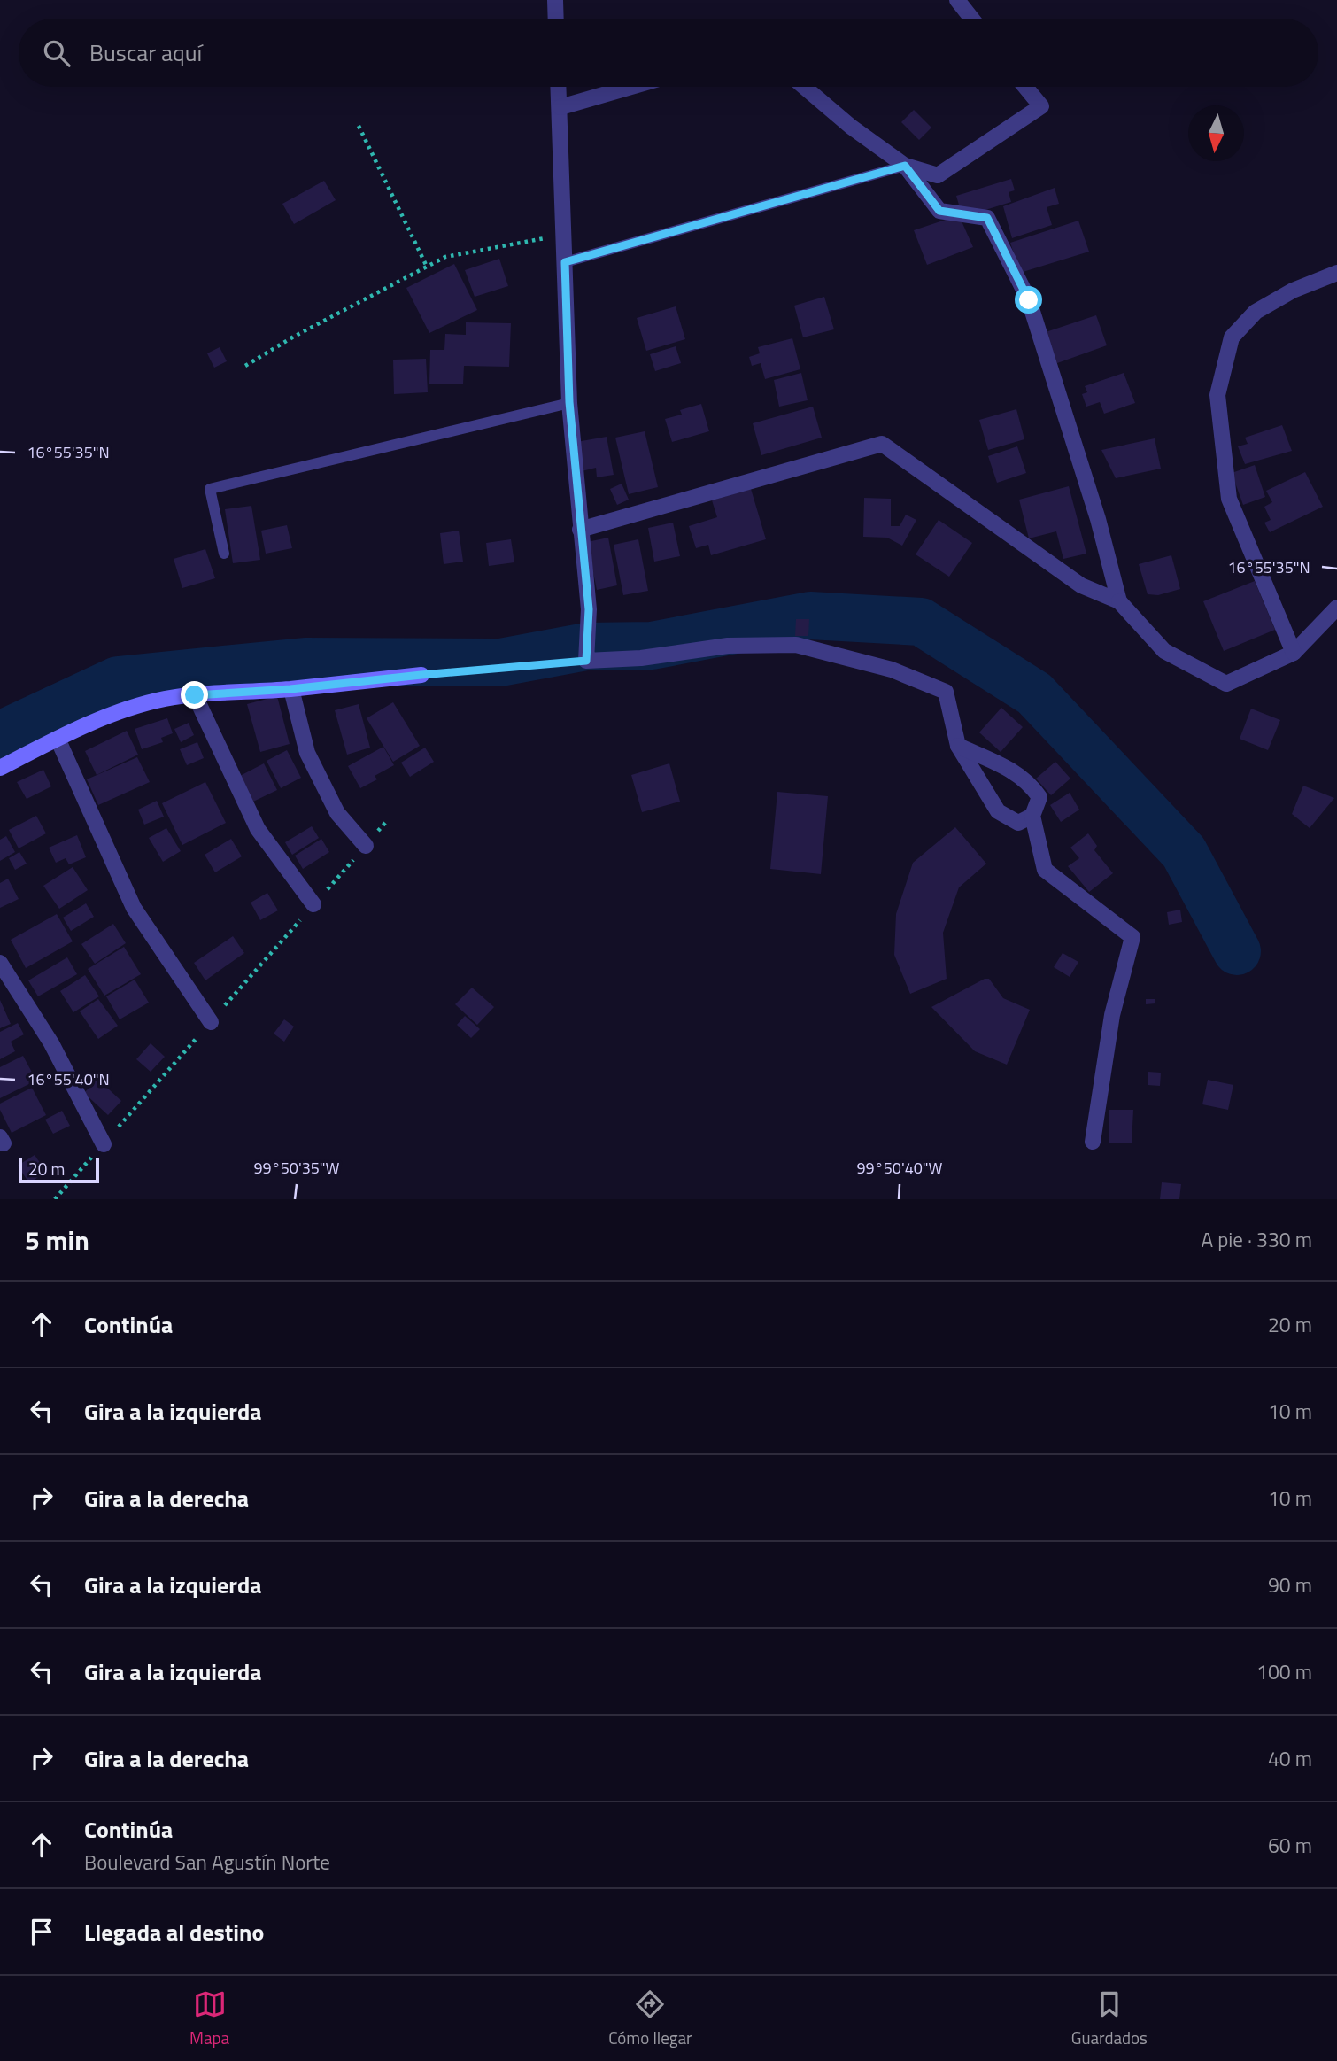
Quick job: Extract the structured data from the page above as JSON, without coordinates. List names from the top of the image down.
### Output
{
  "scale_bar": "20 m",
  "north": "bottom",
  "page": {
    "search": "Buscar aquí",
    "scale": "20 m",
    "heading": ["5 min", "A pie · 330 m"],
    "list": [
      ["Continúa", "20 m"],
      ["Gira a la izquierda", "10 m"],
      ["Gira a la derecha", "10 m"],
      ["Gira a la izquierda", "90 m"],
      ["Gira a la izquierda", "100 m"],
      ["Gira a la derecha", "40 m"],
      ["Continúa", "Boulevard San Agustín Norte", "60 m"],
      "Llegada al destino"
    ],
    "nav": ["Mapa", "Cómo llegar", "Guardados"]
  },
  "coordinates": [
    "16°55'35\"N",
    "16°55'40\"N",
    "99°50'35\"W",
    "99°50'40\"W"
  ]
}
